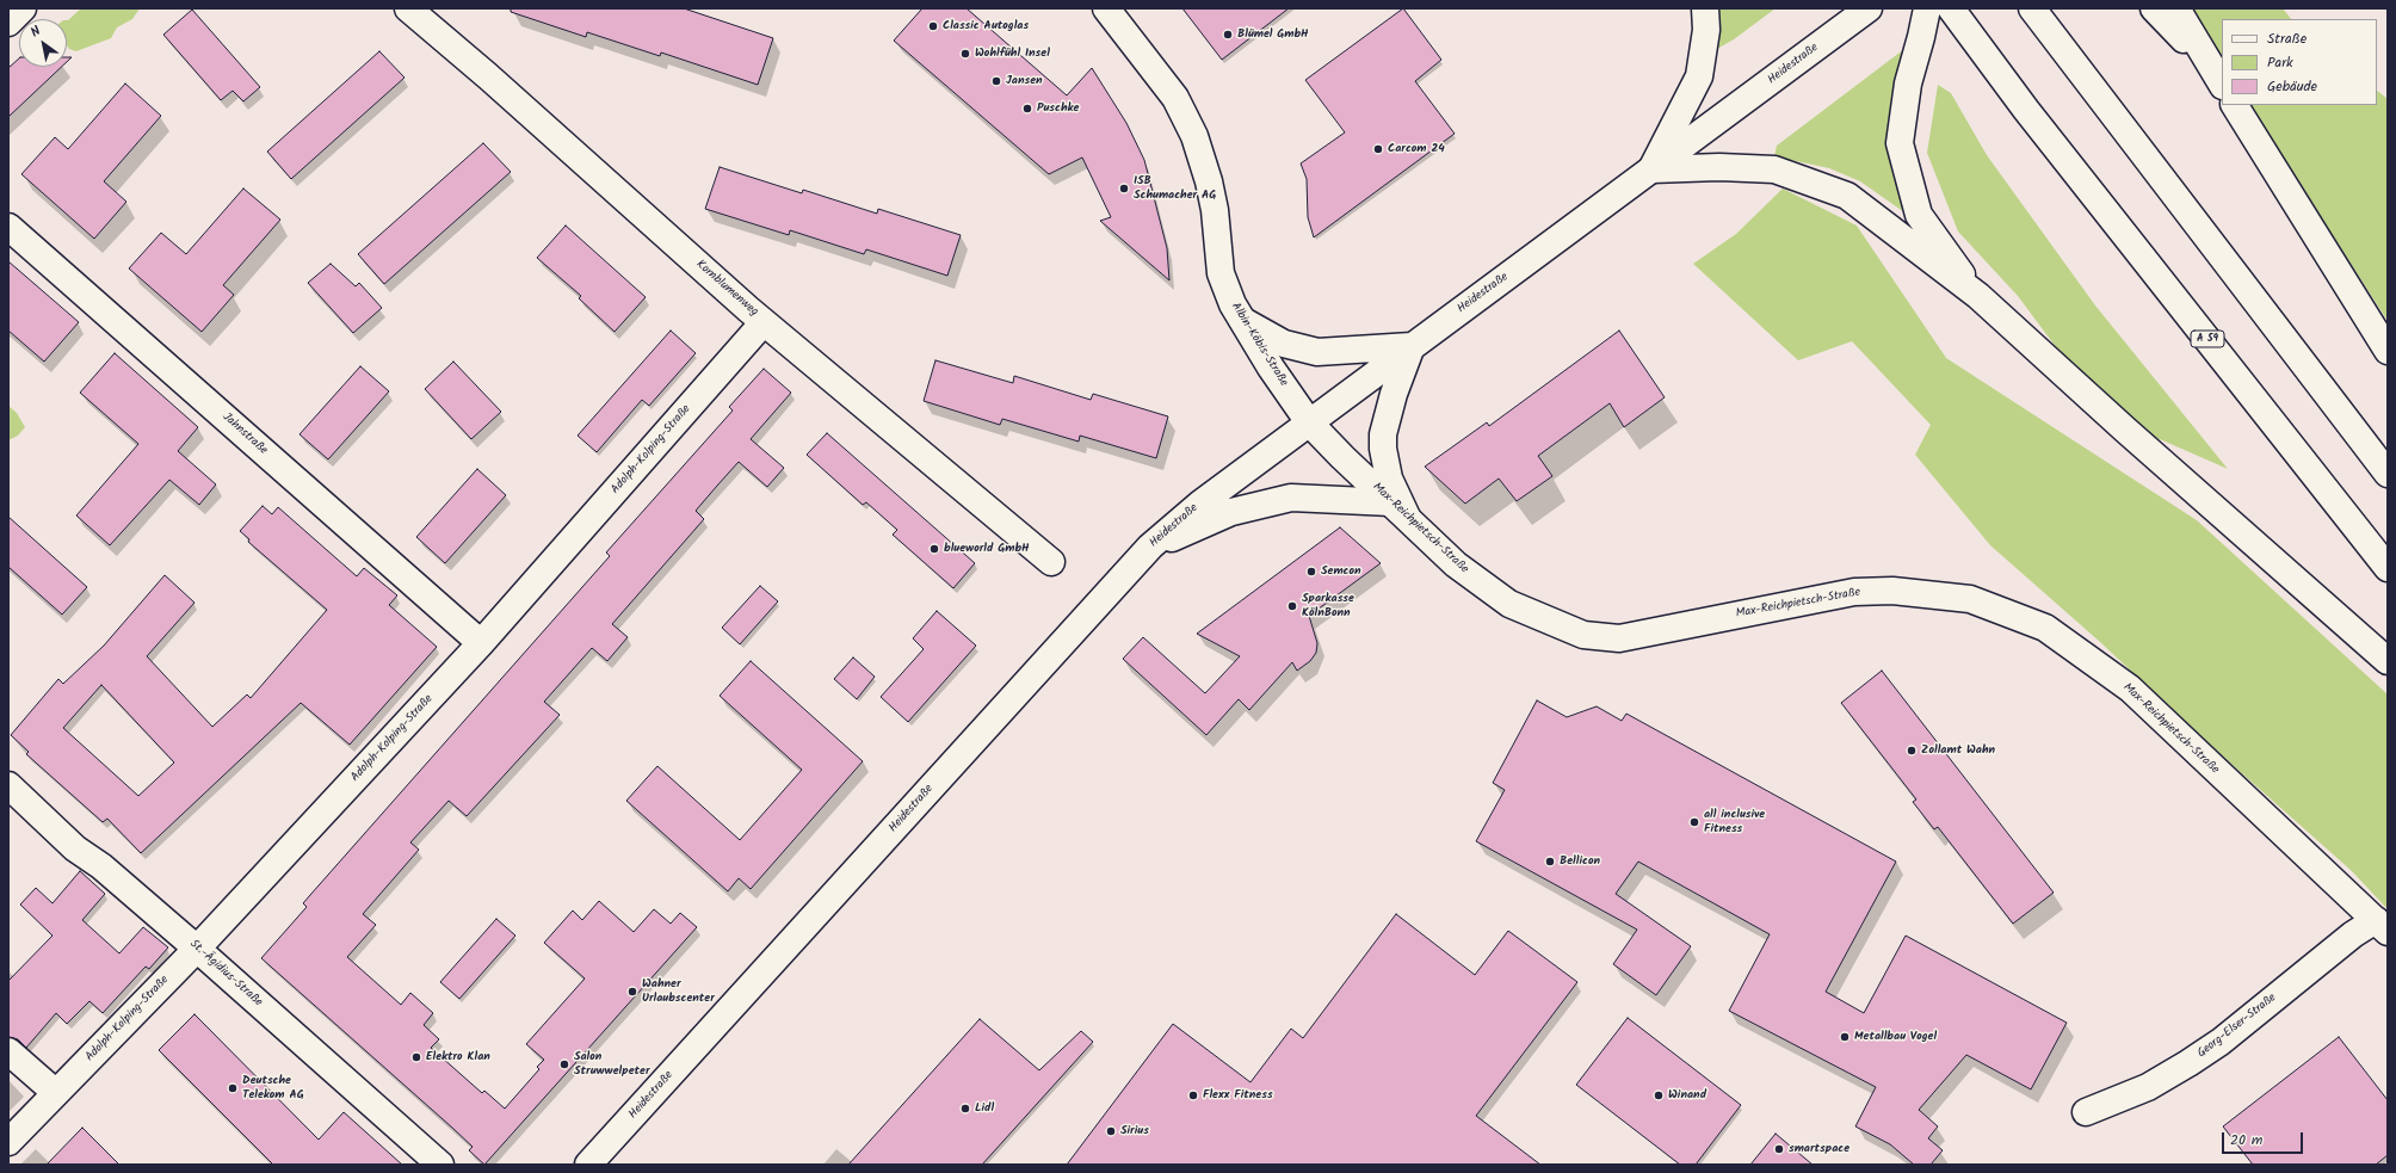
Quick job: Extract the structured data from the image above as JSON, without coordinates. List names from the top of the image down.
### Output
{
  "streets": {
    "main road": [
      "Heidestraße",
      "Kornblumenweg",
      "A 59",
      "Albin-Köbis-Straße",
      "Jahnstraße",
      "Adolph-Kolping-Straße",
      "Max-Reichpietsch-Straße",
      "St.-Ägidius-Straße",
      "Georg-Elser-Straße"
    ]
  },
  "crossings": [
    ["Heidestraße", "Albin-Köbis-Straße"],
    ["Heidestraße", "Max-Reichpietsch-Straße"],
    ["Kornblumenweg", "Adolph-Kolping-Straße"],
    ["Albin-Köbis-Straße", "Max-Reichpietsch-Straße"],
    ["Jahnstraße", "Adolph-Kolping-Straße"],
    ["Adolph-Kolping-Straße", "St.-Ägidius-Straße"],
    ["Max-Reichpietsch-Straße", "Georg-Elser-Straße"]
  ],
  "places": [
    "Classic Autoglas",
    "Blümel GmbH",
    "Wohlfühl Insel",
    "Jansen",
    "Puschke",
    "Carcom 24",
    "ISB Schumacher AG",
    "blueworld GmbH",
    "Semcon",
    "Sparkasse KölnBonn",
    "Zollamt Wahn",
    "all inclusive Fitness",
    "Bellicon",
    "Wahner Urlaubscenter",
    "Metallbau Vogel",
    "Elektro Klan",
    "Salon Struwwelpeter",
    "Deutsche Telekom AG",
    "Flexx Fitness",
    "Winand",
    "Lidl",
    "Sirius",
    "smartspace"
  ],
  "legend": ["Straße", "Park", "Gebäude"],
  "scale_bar": "20 m",
  "north": "top left"
}
